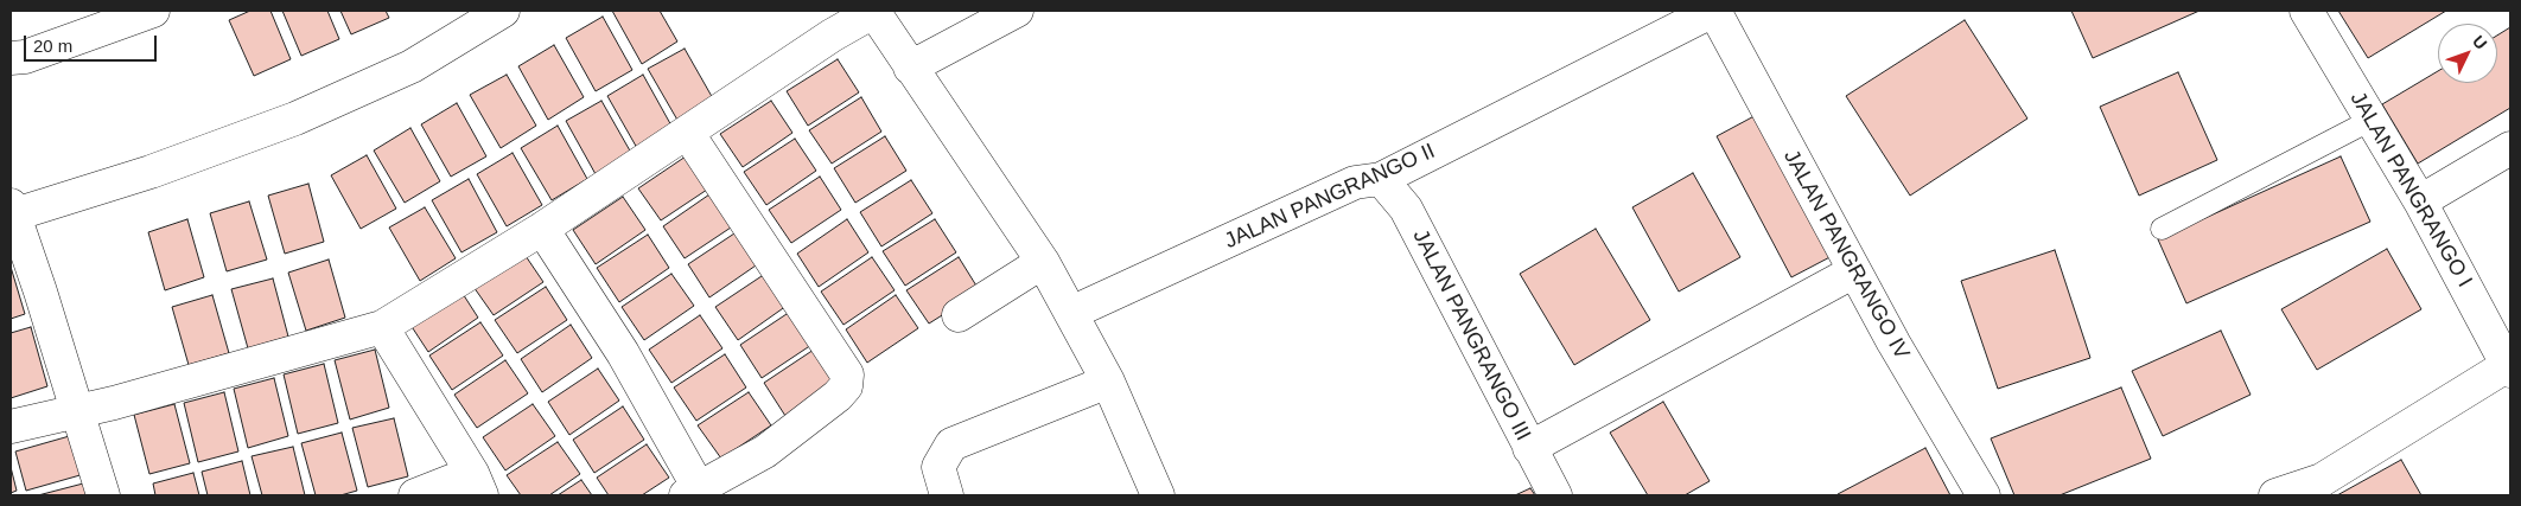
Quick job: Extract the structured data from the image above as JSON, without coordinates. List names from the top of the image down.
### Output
{
  "streets": {
    "street": [
      "JALAN PANGRANGO I",
      "JALAN PANGRANGO II",
      "JALAN PANGRANGO IV",
      "JALAN PANGRANGO III"
    ]
  },
  "crossings": [
    ["JALAN PANGRANGO II", "JALAN PANGRANGO IV"],
    ["JALAN PANGRANGO II", "JALAN PANGRANGO III"]
  ],
  "scale_bar": "20 m",
  "north": "top right"
}
